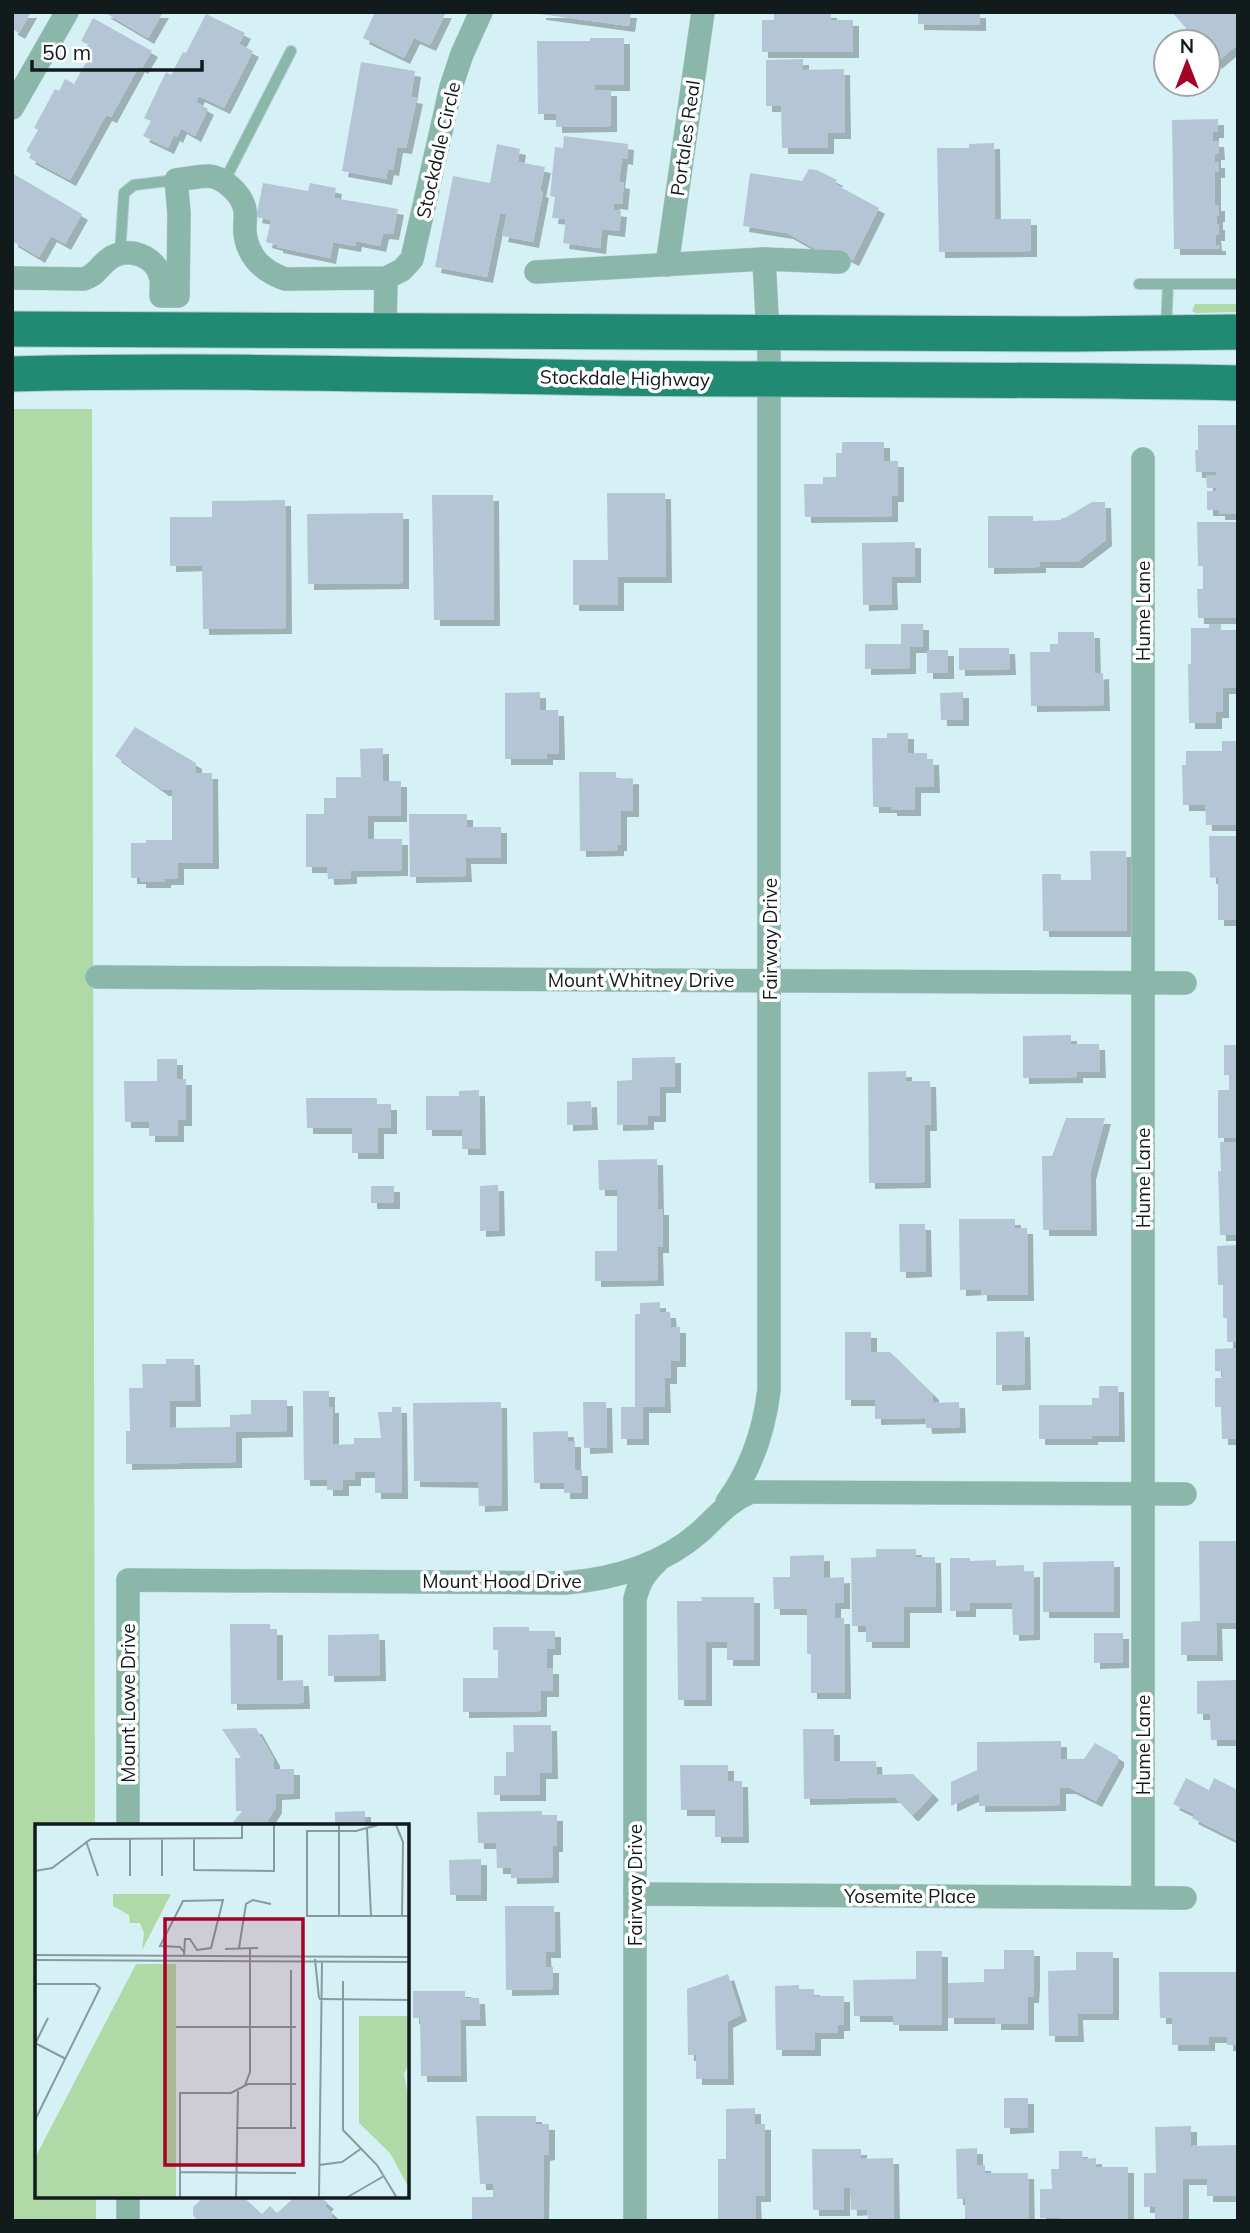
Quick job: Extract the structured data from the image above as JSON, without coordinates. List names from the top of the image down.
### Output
{
  "streets": {
    "main road": ["Stockdale Highway"],
    "street": [
      "Portales Real",
      "Stockdale Circle",
      "Hume Lane",
      "Fairway Drive",
      "Mount Whitney Drive",
      "Mount Hood Drive",
      "Mount Lowe Drive",
      "Yosemite Place"
    ]
  },
  "crossings": [
    ["Stockdale Highway", "Fairway Drive"],
    ["Hume Lane", "Mount Whitney Drive"],
    ["Hume Lane", "Mount Hood Drive"],
    ["Hume Lane", "Yosemite Place"],
    ["Fairway Drive", "Mount Whitney Drive"],
    ["Fairway Drive", "Mount Hood Drive"],
    ["Fairway Drive", "Yosemite Place"],
    ["Mount Hood Drive", "Mount Lowe Drive"]
  ],
  "scale_bar": "50 m",
  "north": "top"
}
